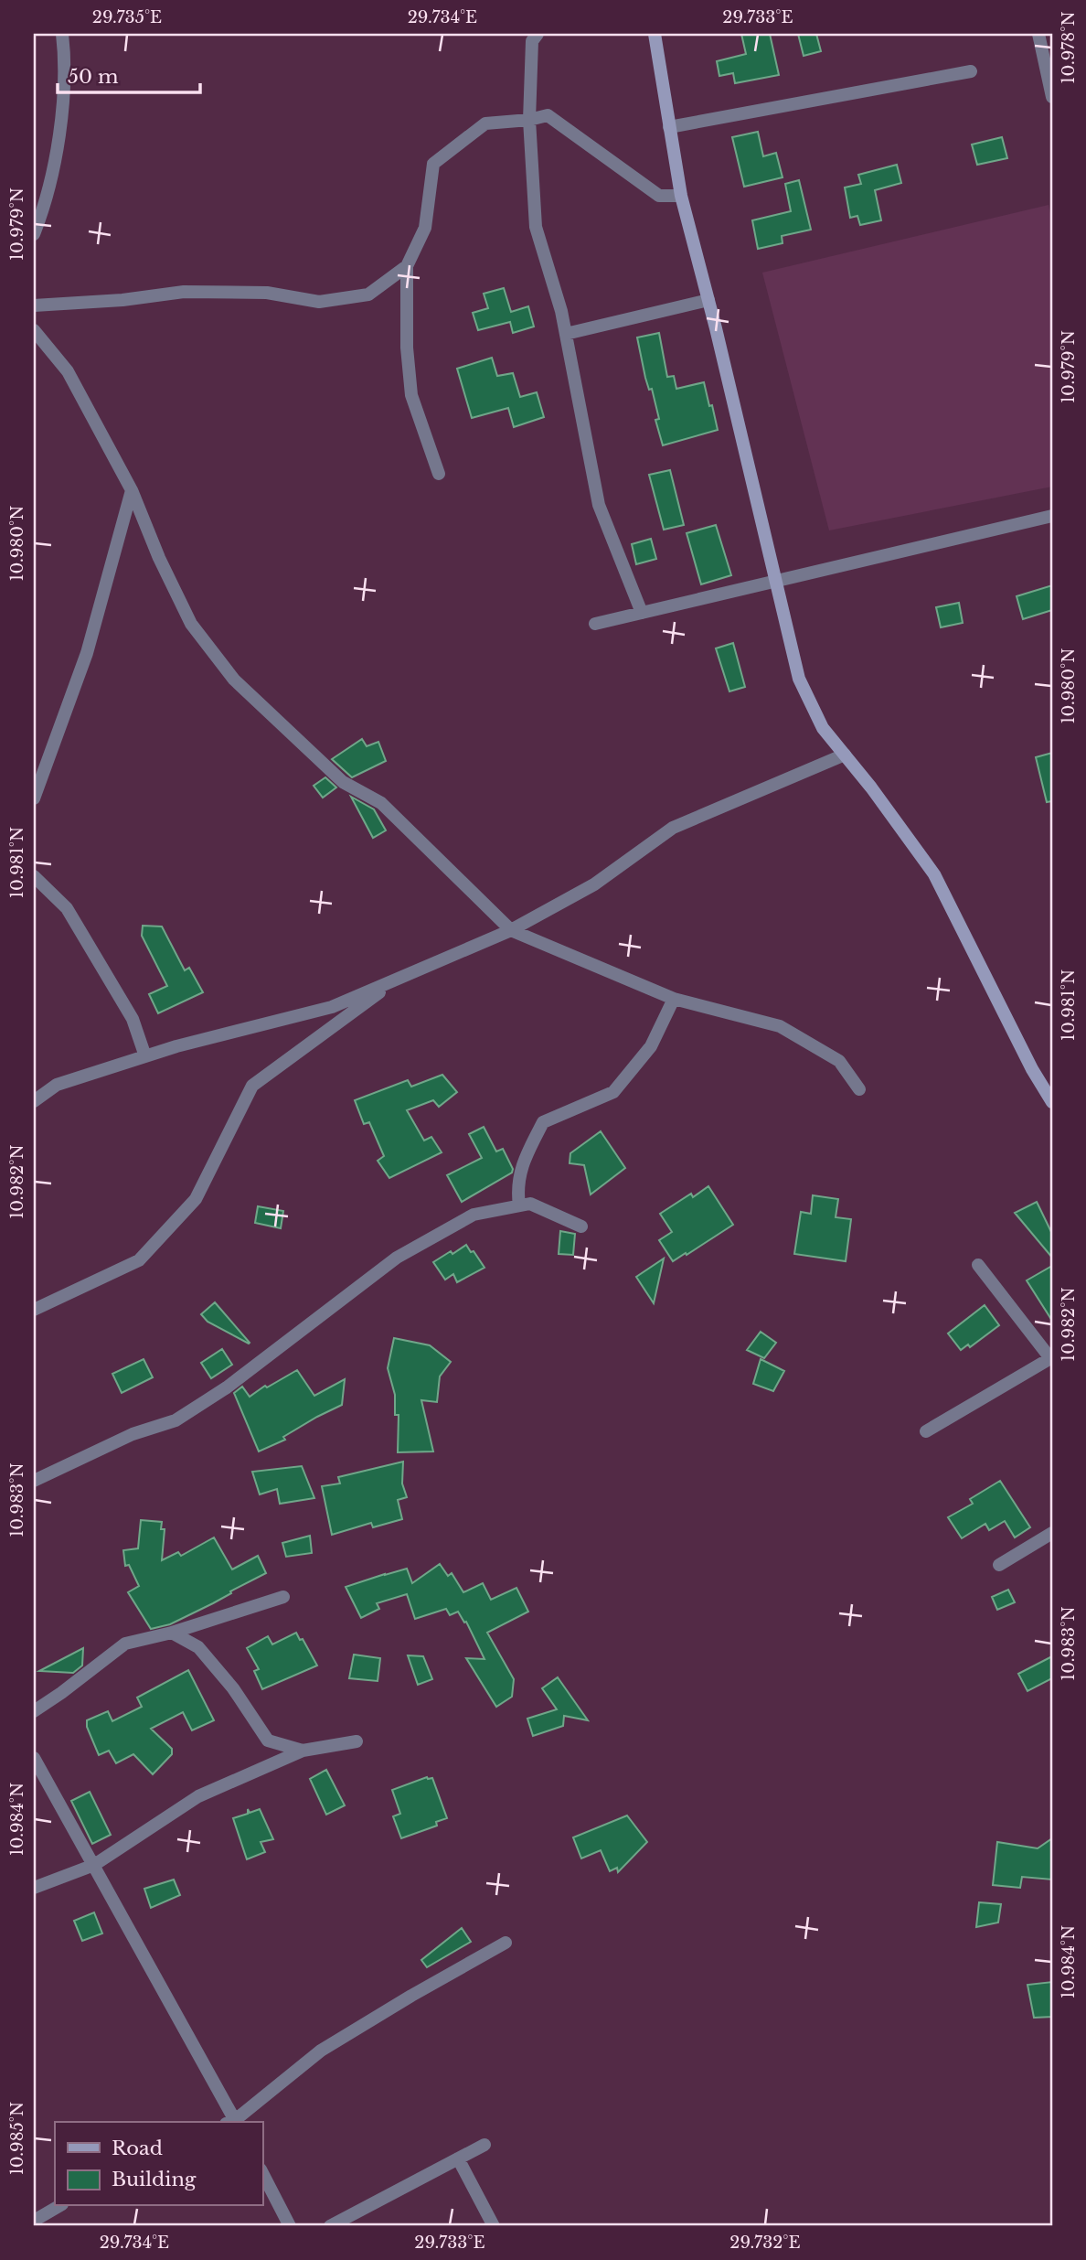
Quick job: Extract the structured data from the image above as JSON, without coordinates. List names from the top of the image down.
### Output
{
  "legend": ["Road", "Building"],
  "scale_bar": "50 m",
  "coordinates": [
    "29.735°E",
    "29.734°E",
    "29.733°E",
    "10.978°N",
    "10.979°N",
    "10.980°N",
    "10.981°N",
    "10.982°N",
    "10.983°N",
    "10.984°N",
    "10.985°N",
    "29.732°E"
  ]
}
